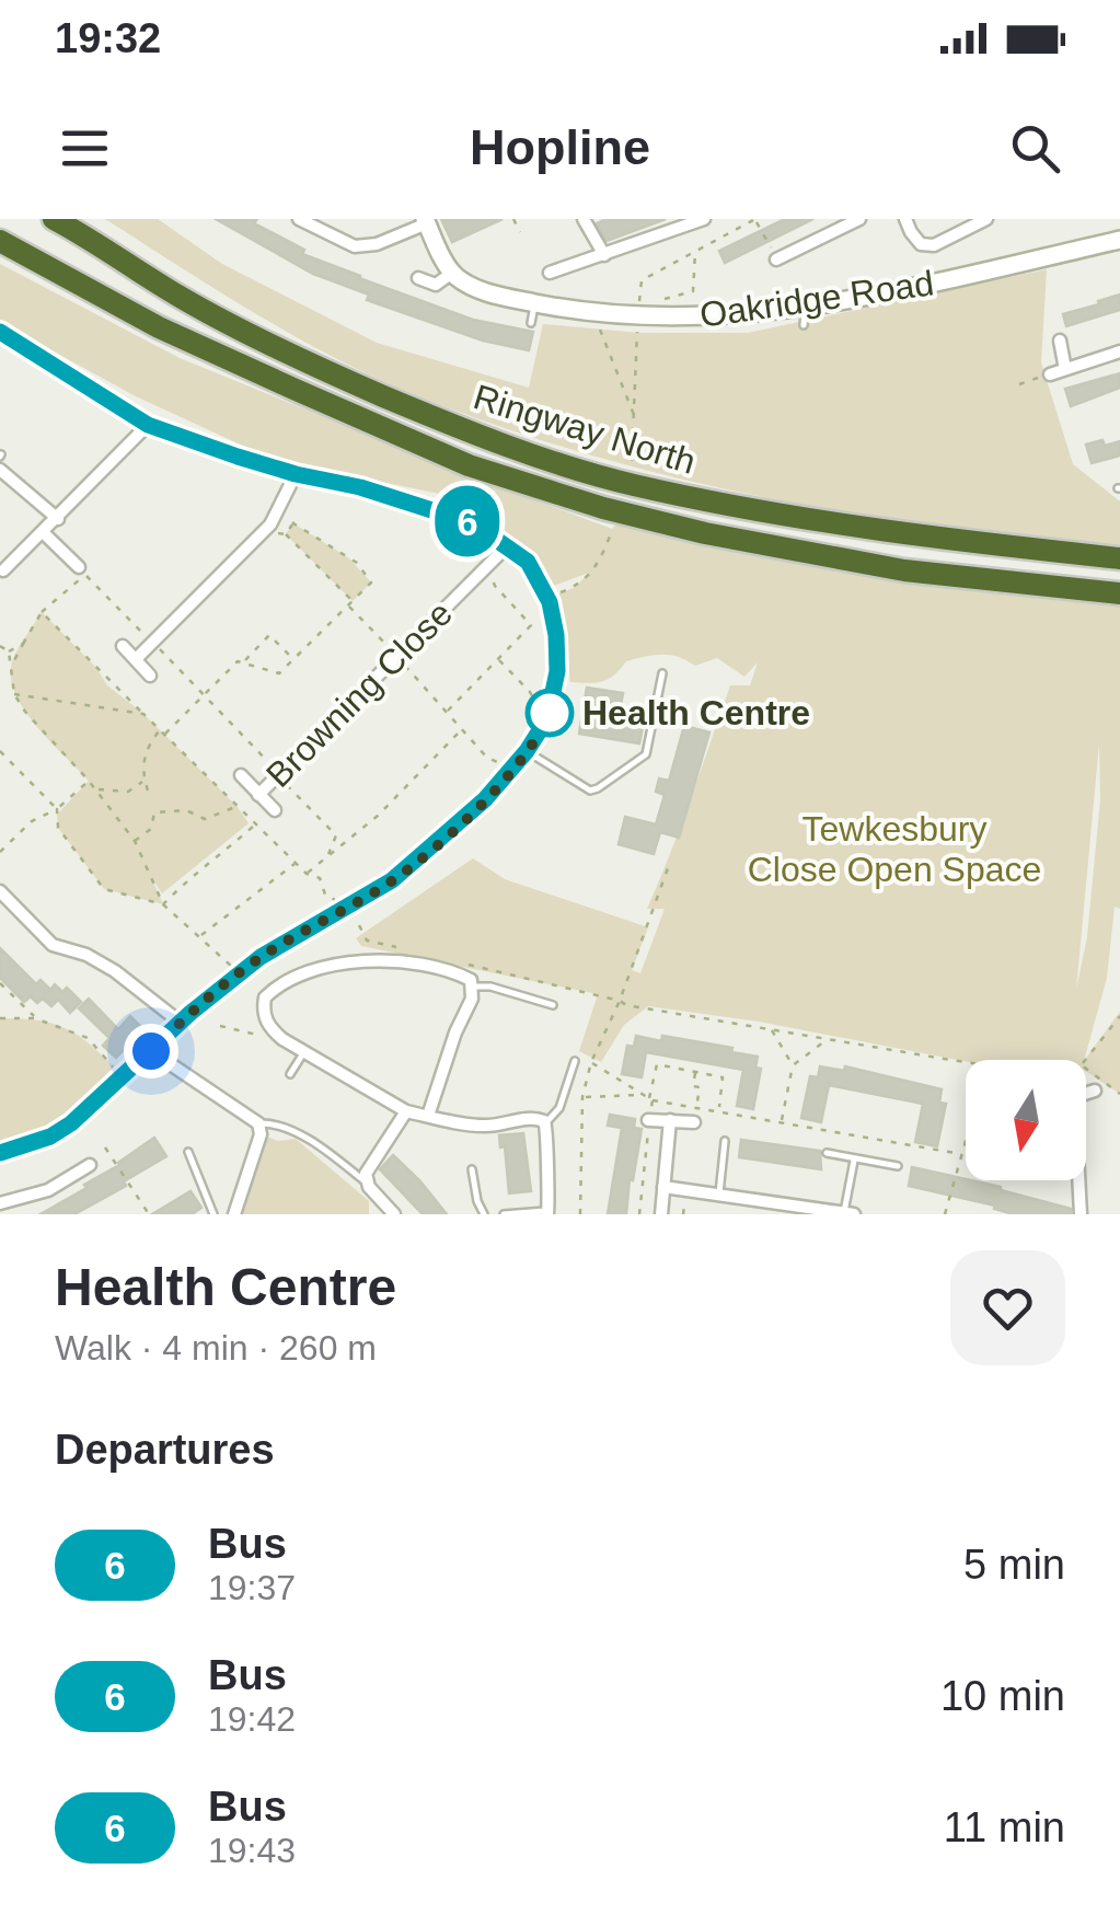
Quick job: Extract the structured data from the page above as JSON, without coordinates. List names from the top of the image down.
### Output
{
  "streets": {
    "highway": ["Ringway North"],
    "street": ["Oakridge Road", "Browning Close"]
  },
  "parks": ["Tewkesbury Close Open Space"],
  "places": ["Health Centre"],
  "lines": ["bus line 6"],
  "north": "bottom",
  "page": {
    "status": "19:32",
    "header": "Hopline",
    "on_map": "6",
    "heading": [
      ["Health Centre", "Walk · 4 min · 260 m"],
      "Departures"
    ],
    "list": [
      {
        "mark": "6",
        "name": "Bus",
        "note": "19:37",
        "value": "5 min"
      },
      {
        "mark": "6",
        "name": "Bus",
        "note": "19:42",
        "value": "10 min"
      },
      {
        "mark": "6",
        "name": "Bus",
        "note": "19:43",
        "value": "11 min"
      }
    ]
  }
}
